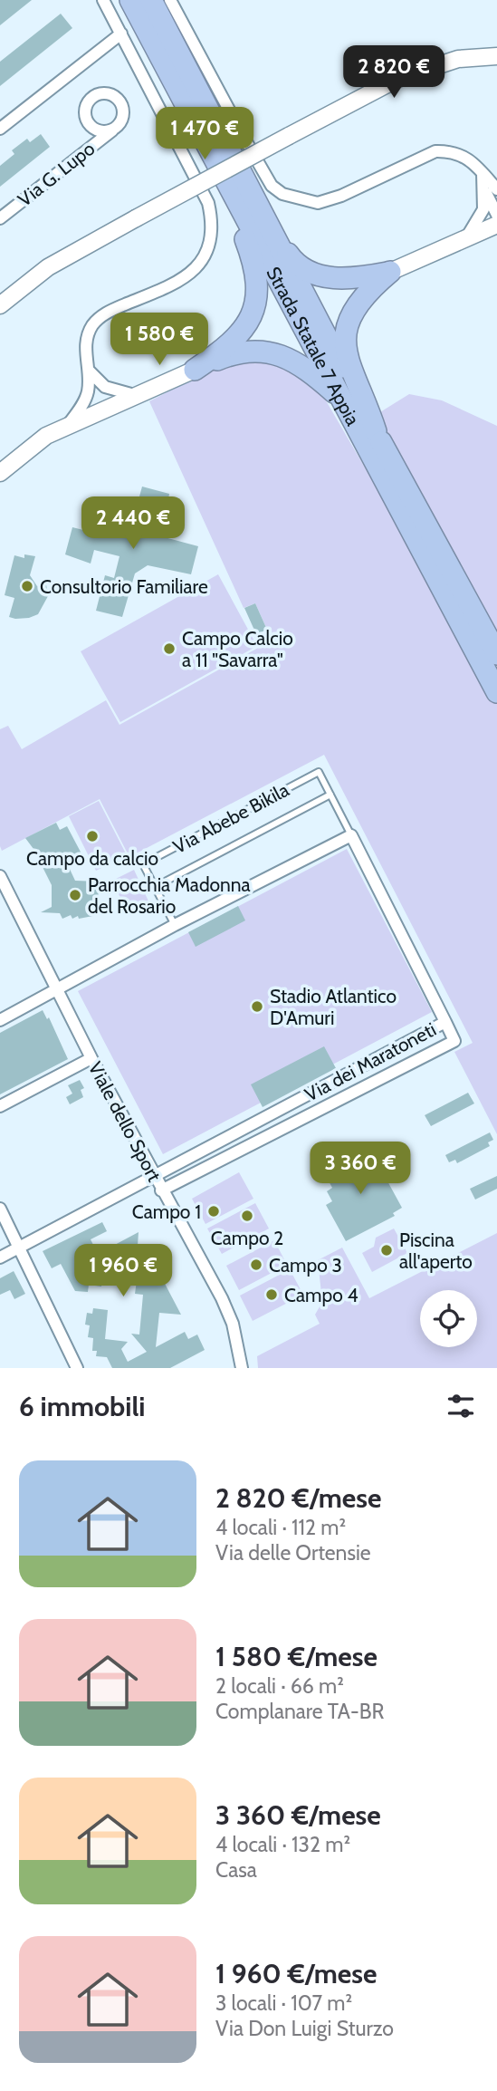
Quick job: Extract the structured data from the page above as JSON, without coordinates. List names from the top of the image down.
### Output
{
  "streets": {
    "highway": ["Strada Statale 7 Appia"],
    "street": [
      "Via G. Lupo",
      "Via Abebe Bikila",
      "Via dei Maratoneti",
      "Viale dello Sport"
    ]
  },
  "crossings": [
    ["Via Abebe Bikila", "Via dei Maratoneti"],
    ["Via dei Maratoneti", "Viale dello Sport"]
  ],
  "places": [
    "Consultorio Familiare",
    "Campo Calcio a 11 \"Savarra\"",
    "Campo da calcio",
    "Parrocchia Madonna del Rosario",
    "Stadio Atlantico D'Amuri",
    "Campo 1",
    "Campo 2",
    "Piscina all'aperto",
    "Campo 3",
    "Campo 4"
  ],
  "page": {
    "price": [
      "2 820 €",
      "1 470 €",
      "1 580 €",
      "2 440 €",
      "3 360 €",
      "1 960 €"
    ],
    "heading": "6 immobili",
    "list": [
      {
        "name": "2 820 €/mese",
        "note": "4 locali · 112 m² · Via delle Ortensie"
      },
      {
        "name": "1 580 €/mese",
        "note": "2 locali · 66 m² · Complanare TA-BR"
      },
      {
        "name": "3 360 €/mese",
        "note": "4 locali · 132 m² · Casa"
      },
      {
        "name": "1 960 €/mese",
        "note": "3 locali · 107 m² · Via Don Luigi Sturzo"
      }
    ]
  }
}
